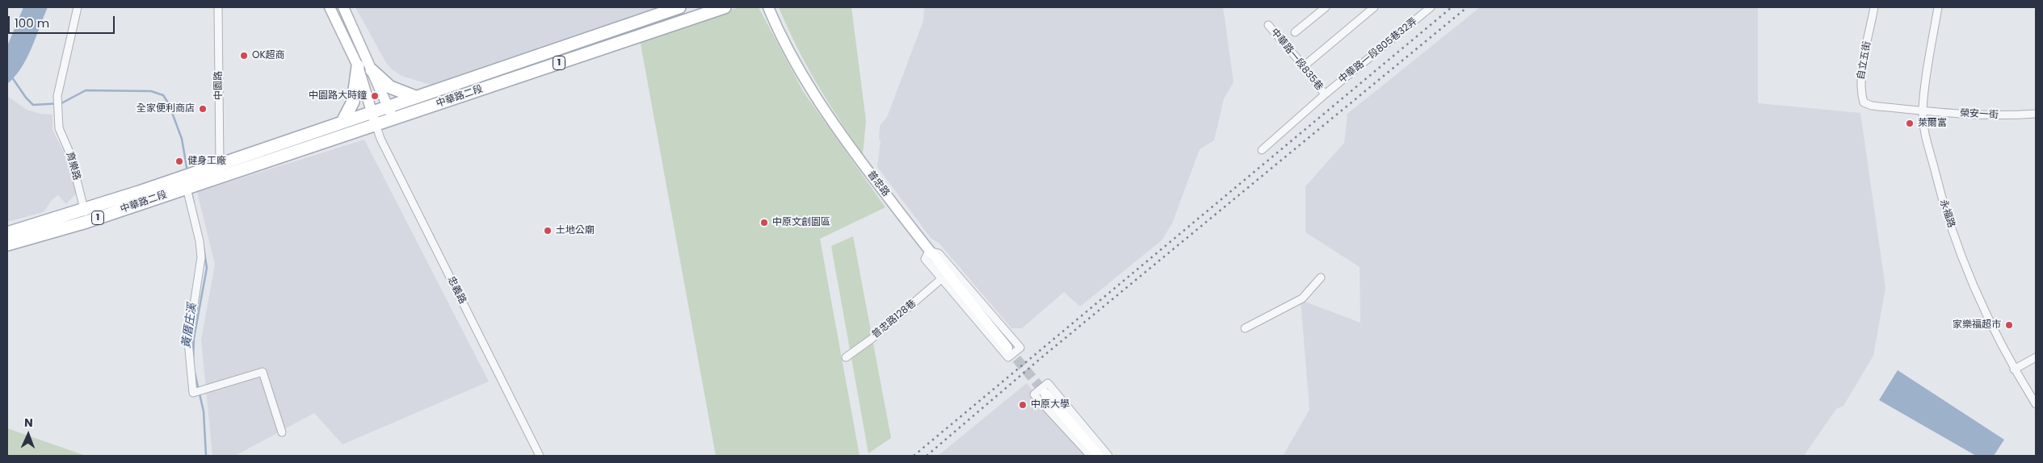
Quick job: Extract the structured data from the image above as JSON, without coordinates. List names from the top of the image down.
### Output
{
  "streets": {
    "main road": ["1", "中華路二段"],
    "street": [
      "中華路一段805巷32弄",
      "中華路一段835巷",
      "自立五街",
      "中園路",
      "榮安一街",
      "育樂路",
      "普忠路",
      "永福路",
      "忠義路",
      "普忠路128巷"
    ]
  },
  "crossings": [
    ["中華路一段805巷32弄", "中華路一段835巷"],
    ["自立五街", "榮安一街"],
    ["自立五街", "永福路"],
    ["中園路", "中華路二段"],
    ["中華路二段", "育樂路"],
    ["中華路二段", "忠義路"],
    ["榮安一街", "永福路"]
  ],
  "water": ["黃厝庄溪"],
  "places": [
    "OK超商",
    "中園路大時鐘",
    "全家便利商店",
    "萊爾富",
    "健身工廠",
    "中原文創園區",
    "土地公廟",
    "家樂福超市",
    "中原大學"
  ],
  "scale_bar": "100 m",
  "north": "top"
}
